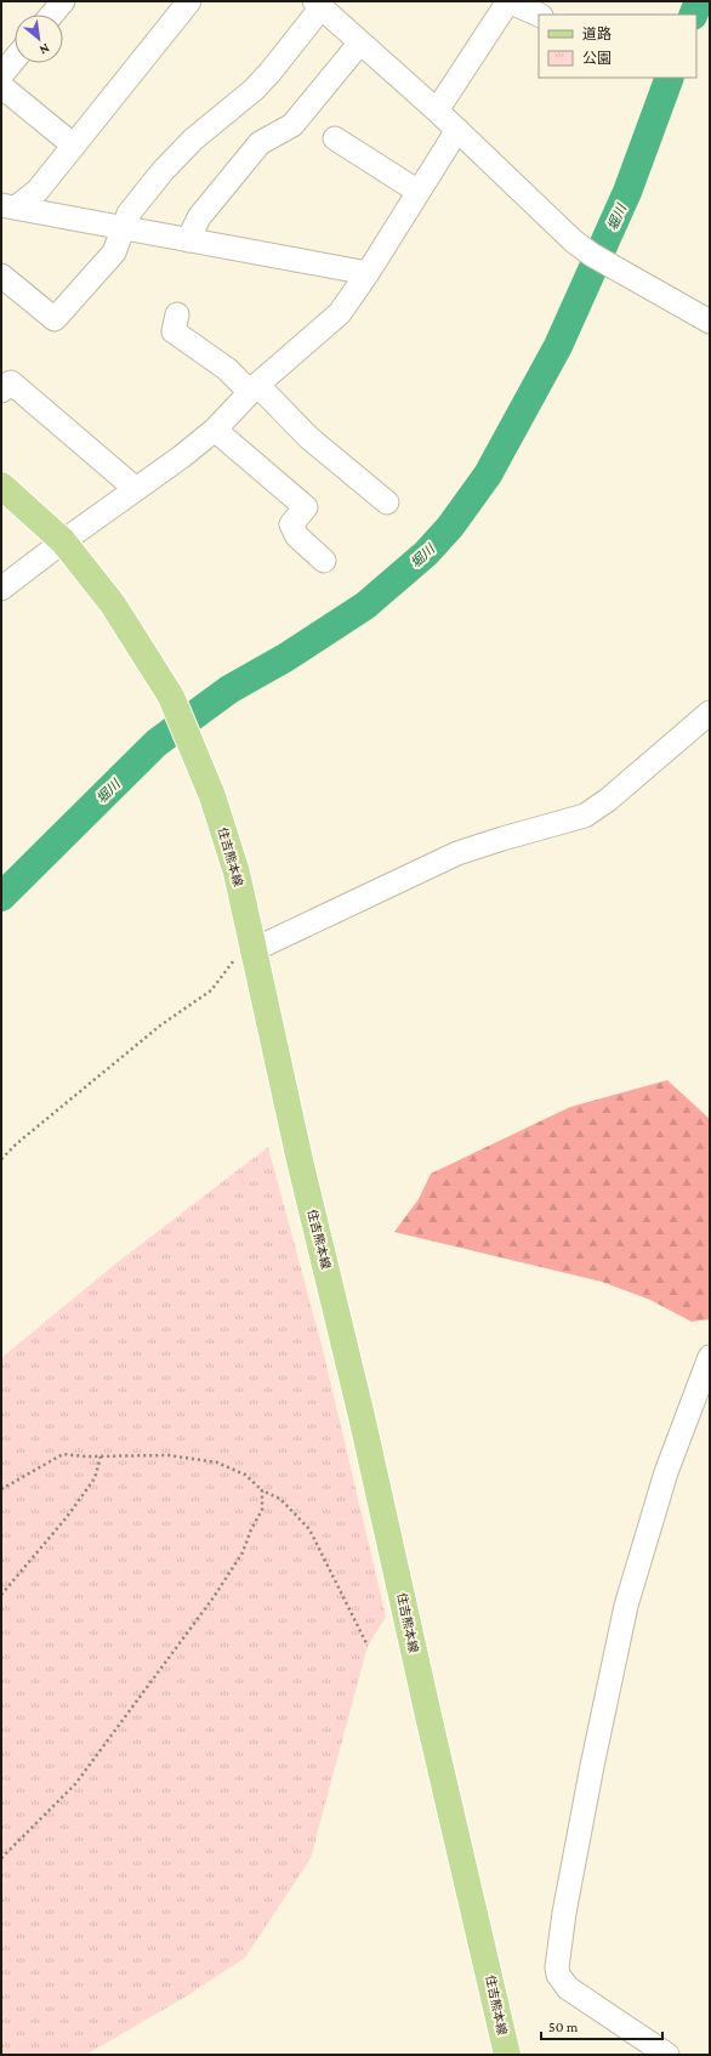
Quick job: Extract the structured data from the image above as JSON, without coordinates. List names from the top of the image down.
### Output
{
  "streets": {
    "main road": ["住吉熊本線"]
  },
  "water": ["堀川"],
  "legend": ["道路", "公園"],
  "scale_bar": "50 m",
  "north": "bottom right"
}
